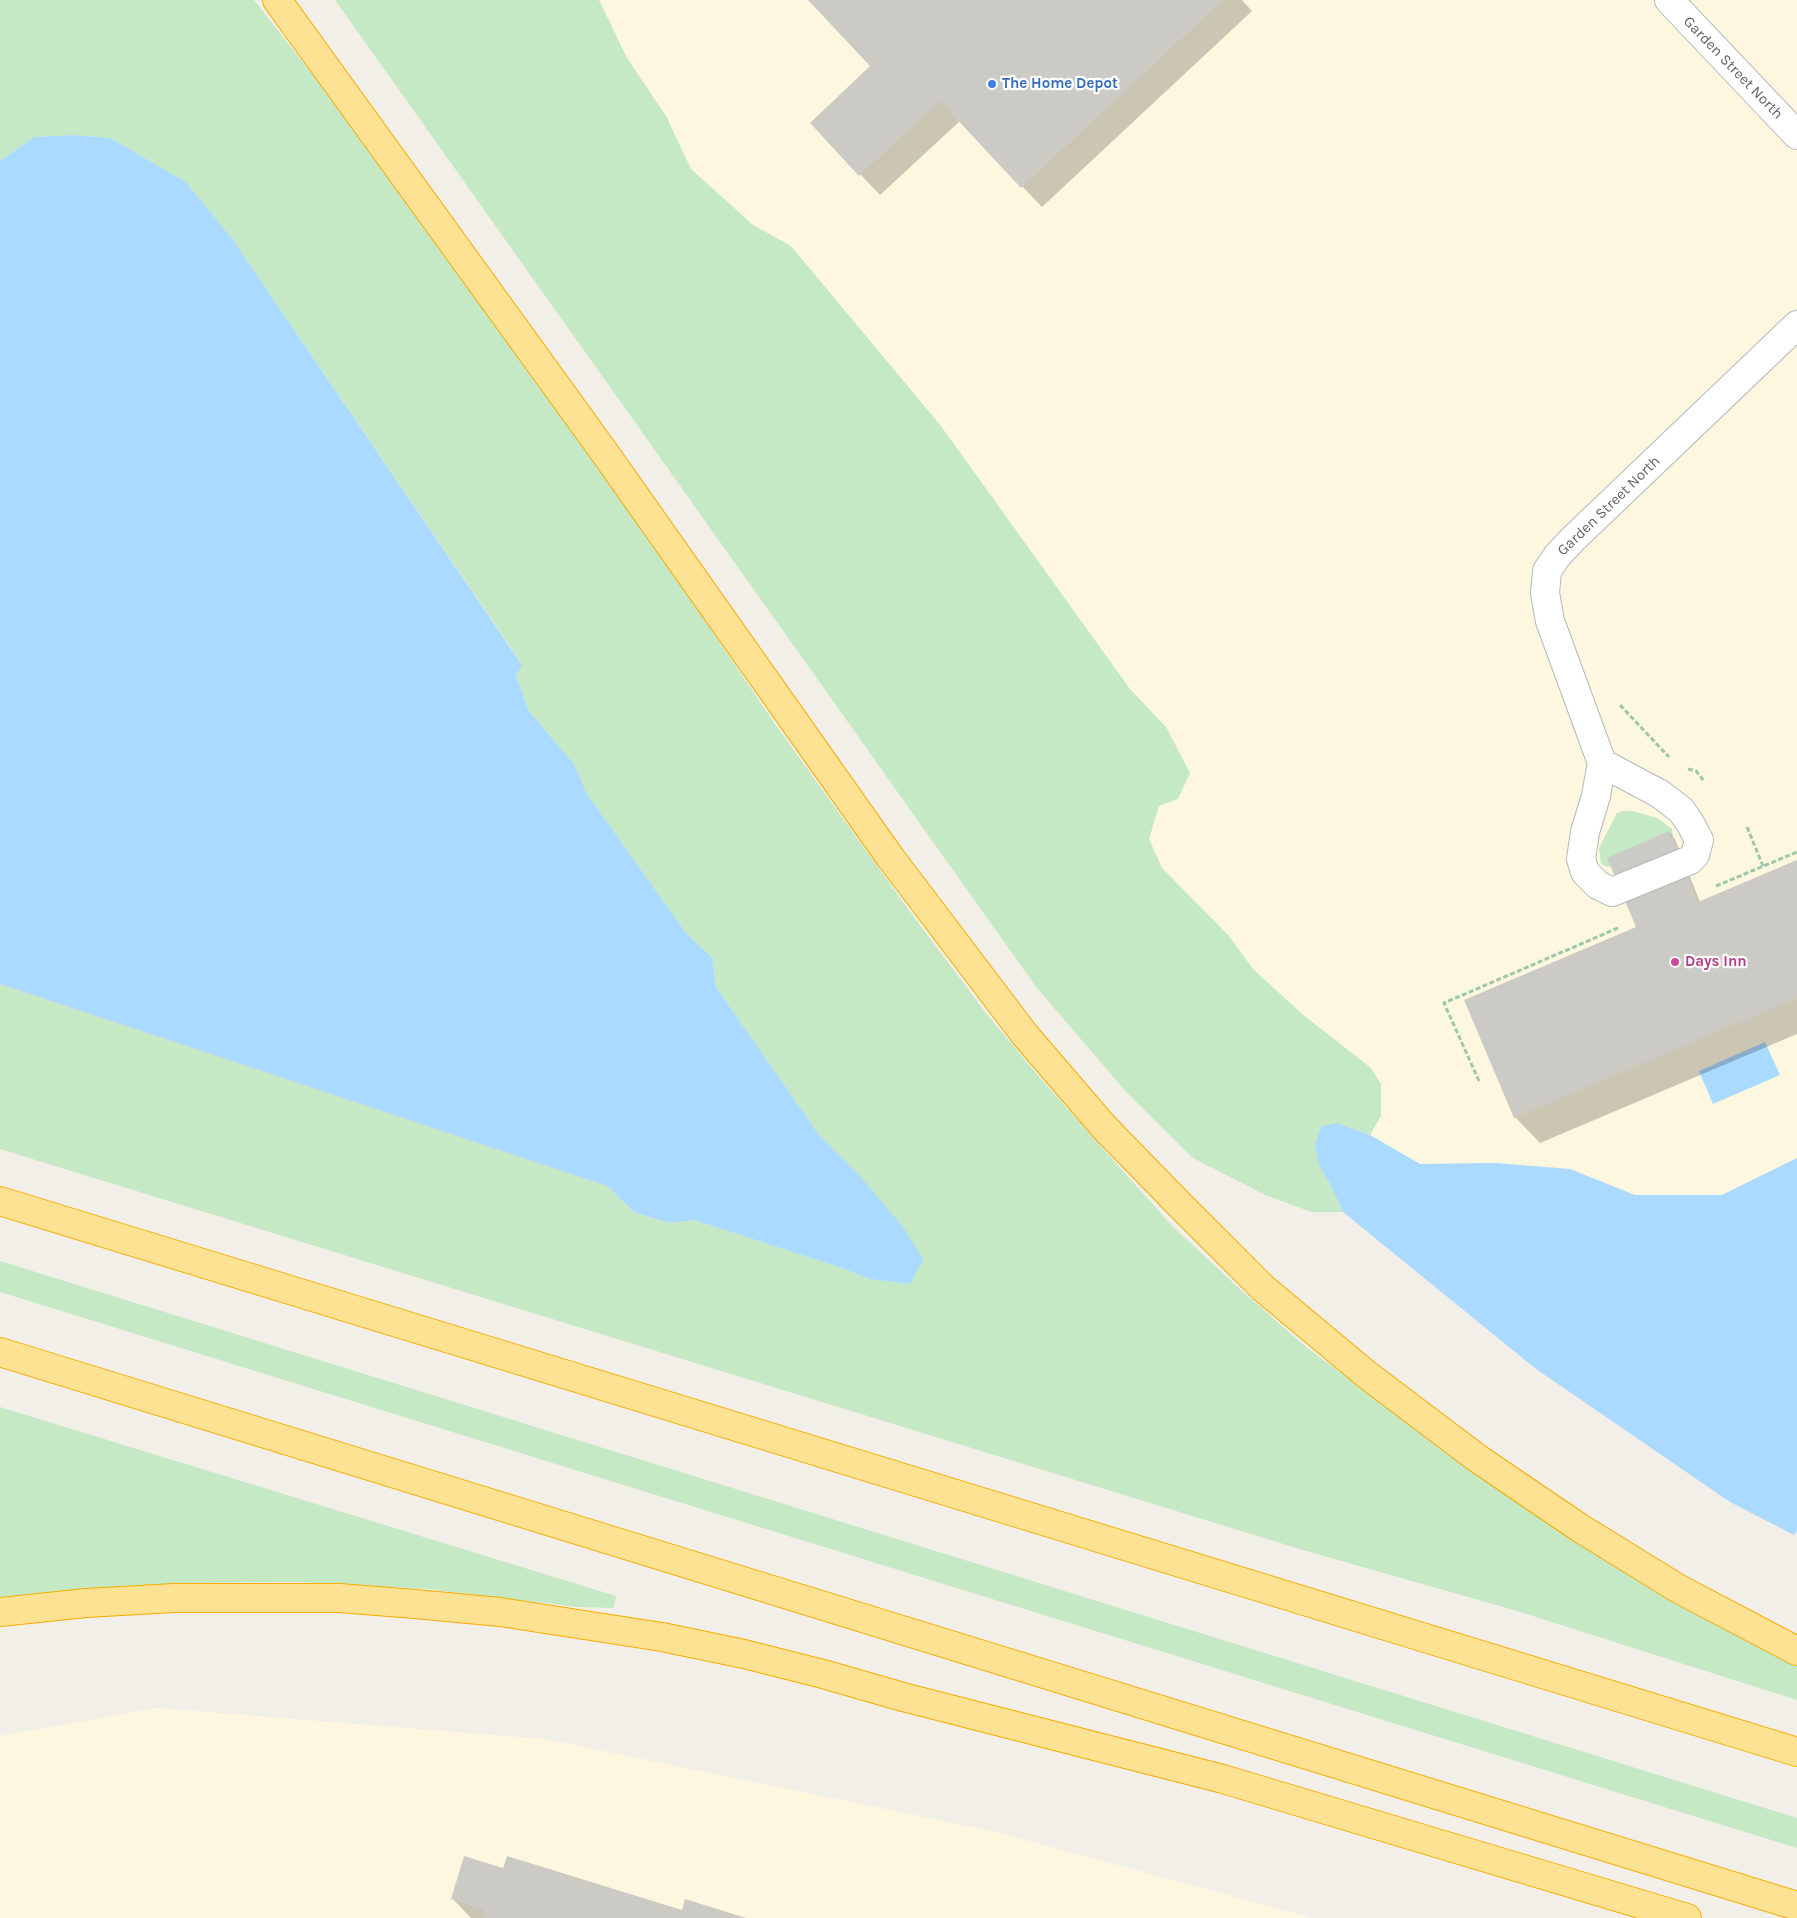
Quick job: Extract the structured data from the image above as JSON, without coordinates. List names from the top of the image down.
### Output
{
  "streets": {
    "lane": ["Garden Street North"]
  },
  "places": ["The Home Depot", "Days Inn"]
}
